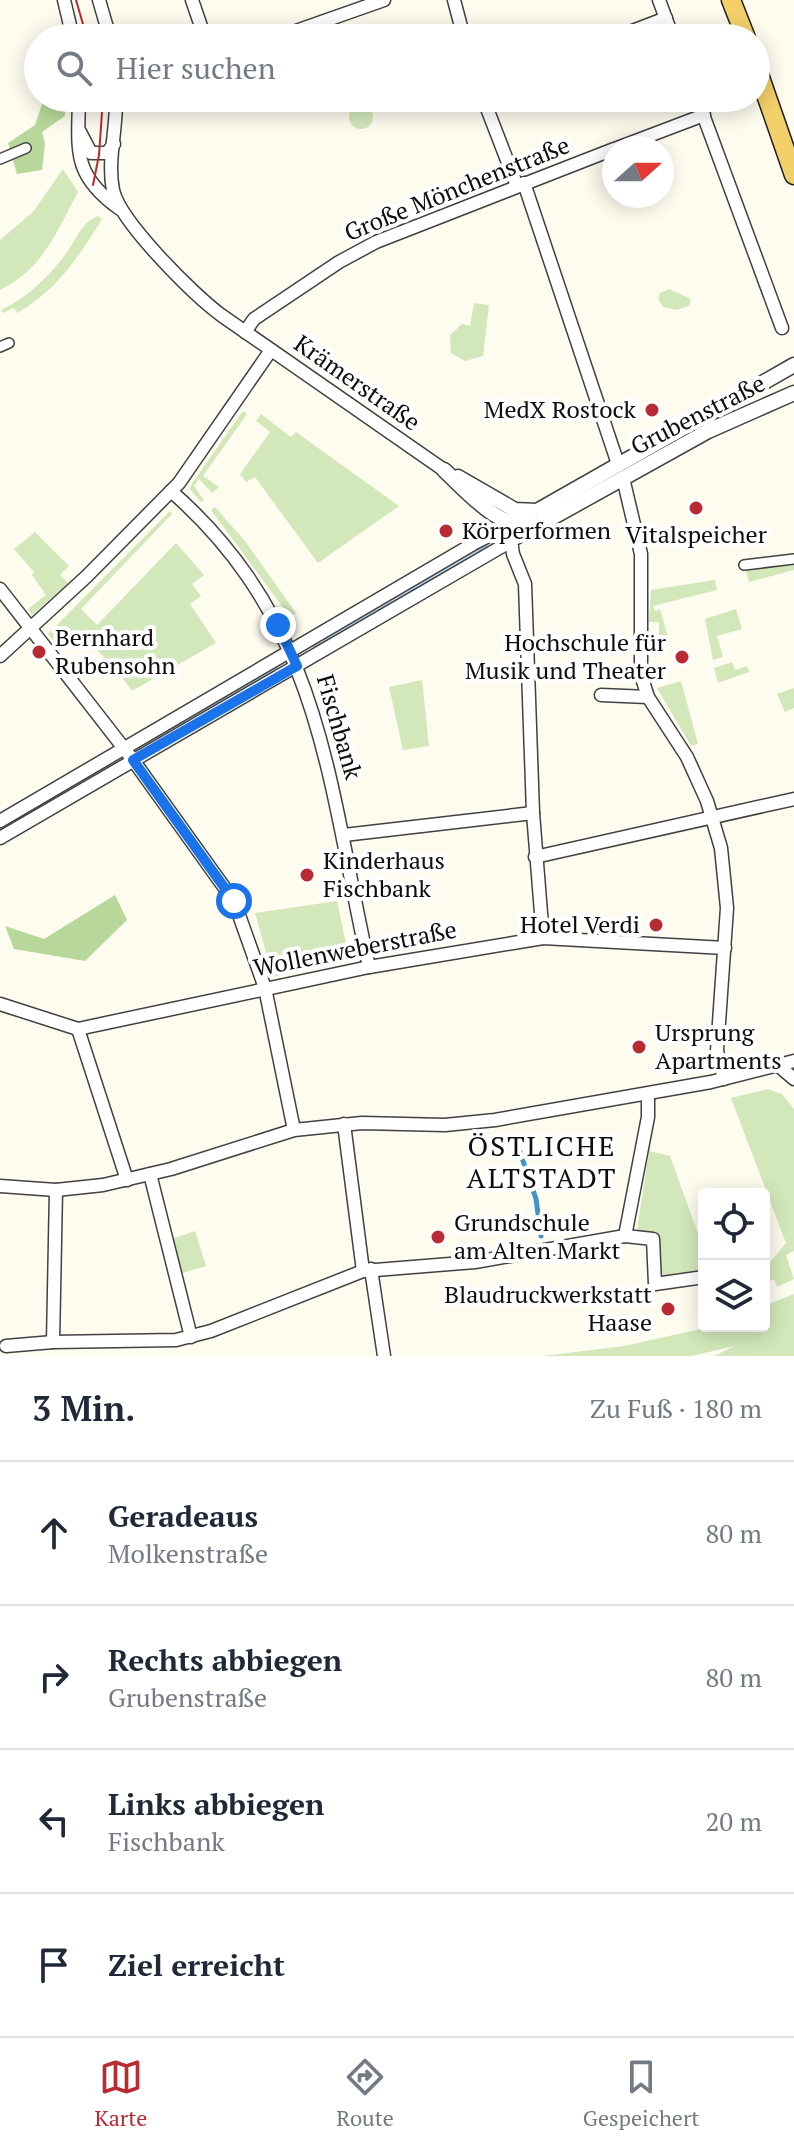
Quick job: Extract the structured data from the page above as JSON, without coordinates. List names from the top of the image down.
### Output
{
  "streets": {
    "street": [
      "Große Mönchenstraße",
      "Krämerstraße",
      "Grubenstraße",
      "Fischbank",
      "Wollenweberstraße"
    ]
  },
  "crossings": [
    ["Große Mönchenstraße", "Krämerstraße"],
    ["Krämerstraße", "Grubenstraße"],
    ["Grubenstraße", "Fischbank"],
    ["Fischbank", "Wollenweberstraße"]
  ],
  "districts": ["ÖSTLICHE ALTSTADT"],
  "places": [
    "MedX Rostock",
    "Vitalspeicher",
    "Körperformen",
    "Bernhard Rubensohn",
    "Hochschule für Musik und Theater",
    "Kinderhaus Fischbank",
    "Hotel Verdi",
    "Ursprung Apartments",
    "Grundschule am Alten Markt",
    "Blaudruckwerkstatt Haase"
  ],
  "north": "right",
  "page": {
    "search": "Hier suchen",
    "heading": ["3 Min.", "Zu Fuß · 180 m"],
    "list": [
      ["Geradeaus", "Molkenstraße", "80 m"],
      ["Rechts abbiegen", "Grubenstraße", "80 m"],
      ["Links abbiegen", "Fischbank", "20 m"],
      "Ziel erreicht"
    ],
    "nav": ["Karte", "Route", "Gespeichert"]
  }
}
